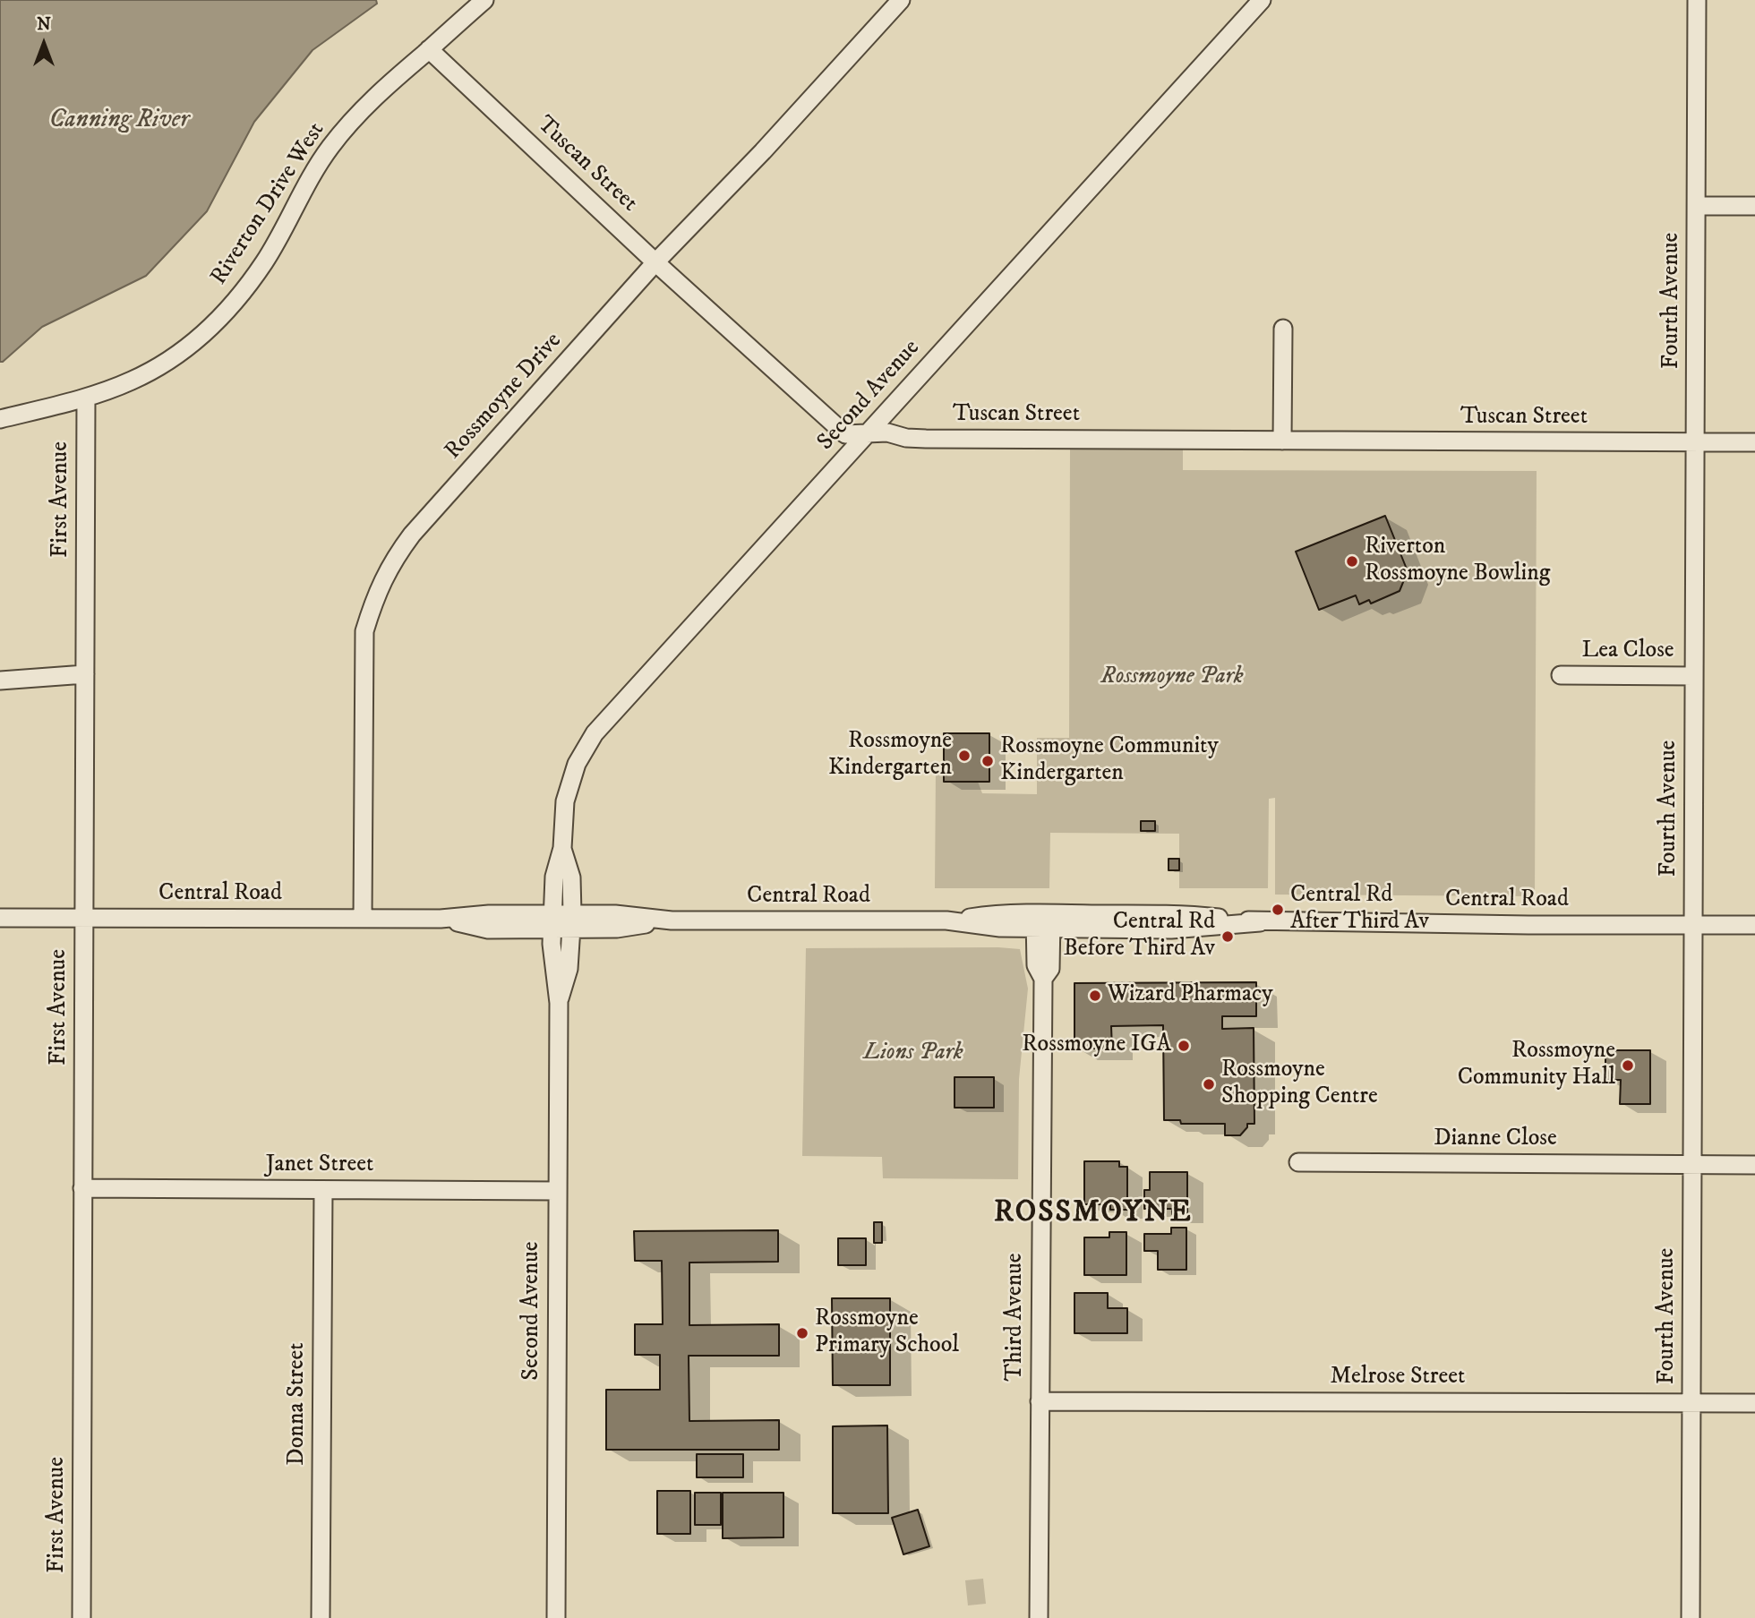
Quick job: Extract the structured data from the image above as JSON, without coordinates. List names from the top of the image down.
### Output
{
  "streets": {
    "street": [
      "Tuscan Street",
      "Riverton Drive West",
      "Fourth Avenue",
      "Second Avenue",
      "Rossmoyne Drive",
      "First Avenue",
      "Lea Close",
      "Central Road",
      "Dianne Close",
      "Janet Street",
      "Third Avenue",
      "Melrose Street",
      "Donna Street"
    ]
  },
  "crossings": [
    ["Tuscan Street", "Riverton Drive West"],
    ["Tuscan Street", "Fourth Avenue"],
    ["Tuscan Street", "Second Avenue"],
    ["Tuscan Street", "Rossmoyne Drive"],
    ["Riverton Drive West", "First Avenue"],
    ["Fourth Avenue", "Lea Close"],
    ["Fourth Avenue", "Central Road"],
    ["Fourth Avenue", "Dianne Close"],
    ["Fourth Avenue", "Melrose Street"],
    ["Second Avenue", "Central Road"],
    ["Second Avenue", "Janet Street"],
    ["Rossmoyne Drive", "Central Road"],
    ["First Avenue", "Central Road"],
    ["First Avenue", "Janet Street"],
    ["Central Road", "Third Avenue"],
    ["Janet Street", "Donna Street"],
    ["Third Avenue", "Melrose Street"]
  ],
  "districts": ["ROSSMOYNE"],
  "water": ["Canning River"],
  "parks": ["Rossmoyne Park", "Lions Park"],
  "places": [
    "Riverton Rossmoyne Bowling",
    "Rossmoyne Kindergarten",
    "Rossmoyne Community Kindergarten",
    "Central Rd After Third Av",
    "Central Rd Before Third Av",
    "Wizard Pharmacy",
    "Rossmoyne IGA",
    "Rossmoyne Community Hall",
    "Rossmoyne Shopping Centre",
    "Rossmoyne Primary School"
  ],
  "north": "top"
}
